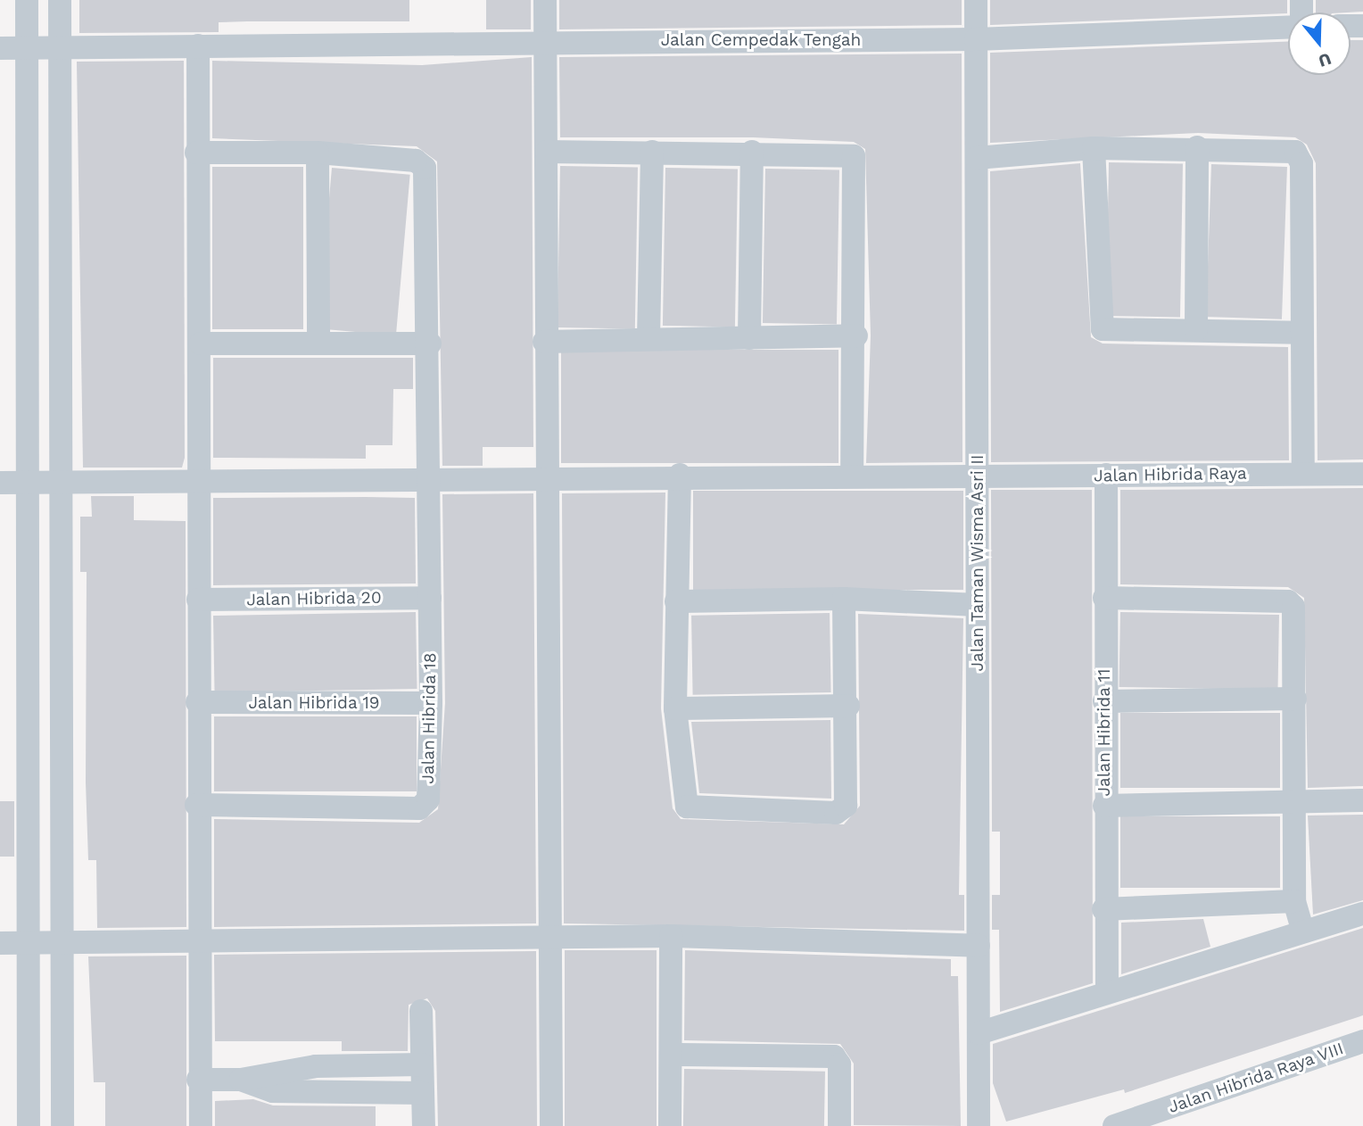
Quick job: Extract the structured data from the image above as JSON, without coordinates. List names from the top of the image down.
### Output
{
  "streets": {
    "street": [
      "Jalan Cempedak Tengah",
      "Jalan Hibrida Raya",
      "Jalan Taman Wisma Asri II",
      "Jalan Hibrida 20",
      "Jalan Hibrida 19",
      "Jalan Hibrida 18",
      "Jalan Hibrida 11",
      "Jalan Hibrida Raya VIII"
    ]
  },
  "crossings": [
    ["Jalan Cempedak Tengah", "Jalan Taman Wisma Asri II"],
    ["Jalan Hibrida Raya", "Jalan Taman Wisma Asri II"],
    ["Jalan Hibrida Raya", "Jalan Hibrida 18"],
    ["Jalan Hibrida Raya", "Jalan Hibrida 11"],
    ["Jalan Hibrida 20", "Jalan Hibrida 18"],
    ["Jalan Hibrida 19", "Jalan Hibrida 18"]
  ],
  "north": "bottom"
}
